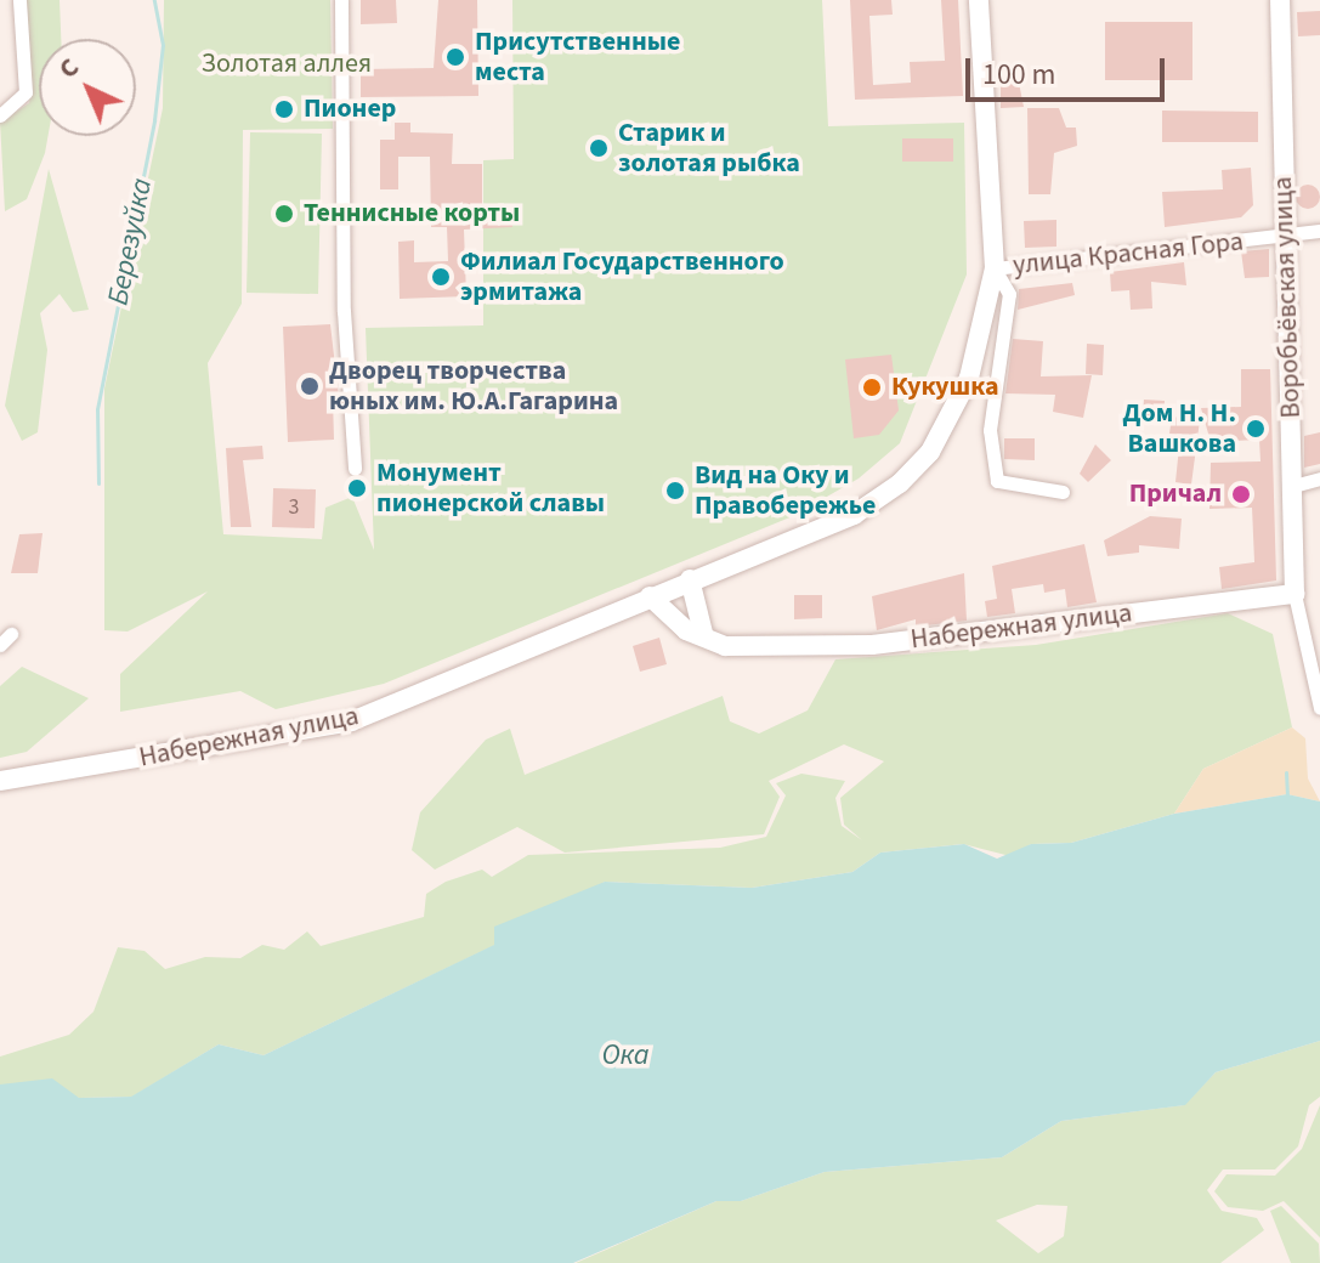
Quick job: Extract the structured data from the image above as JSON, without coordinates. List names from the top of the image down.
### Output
{
  "streets": {
    "main road": ["Воробьёвская улица", "Набережная улица"],
    "street": ["улица Красная Гора"]
  },
  "crossings": [
    ["улица Красная Гора", "Воробьёвская улица"],
    ["улица Красная Гора", "Набережная улица"],
    ["Воробьёвская улица", "Набережная улица"]
  ],
  "water": ["Березуйка", "Ока"],
  "parks": ["Золотая аллея"],
  "places": [
    "Присутственные места",
    "Пионер",
    "Старик и золотая рыбка",
    "Теннисные корты",
    "Филиал Государственного эрмитажа",
    "Дворец творчества юных им. Ю.А.Гагарина",
    "Кукушка",
    "Дом Н. Н. Вашкова",
    "Монумент пионерской славы",
    "Вид на Оку и Правобережье",
    "Причал"
  ],
  "house_numbers": ["3"],
  "scale_bar": "100 m",
  "north": "top left"
}
